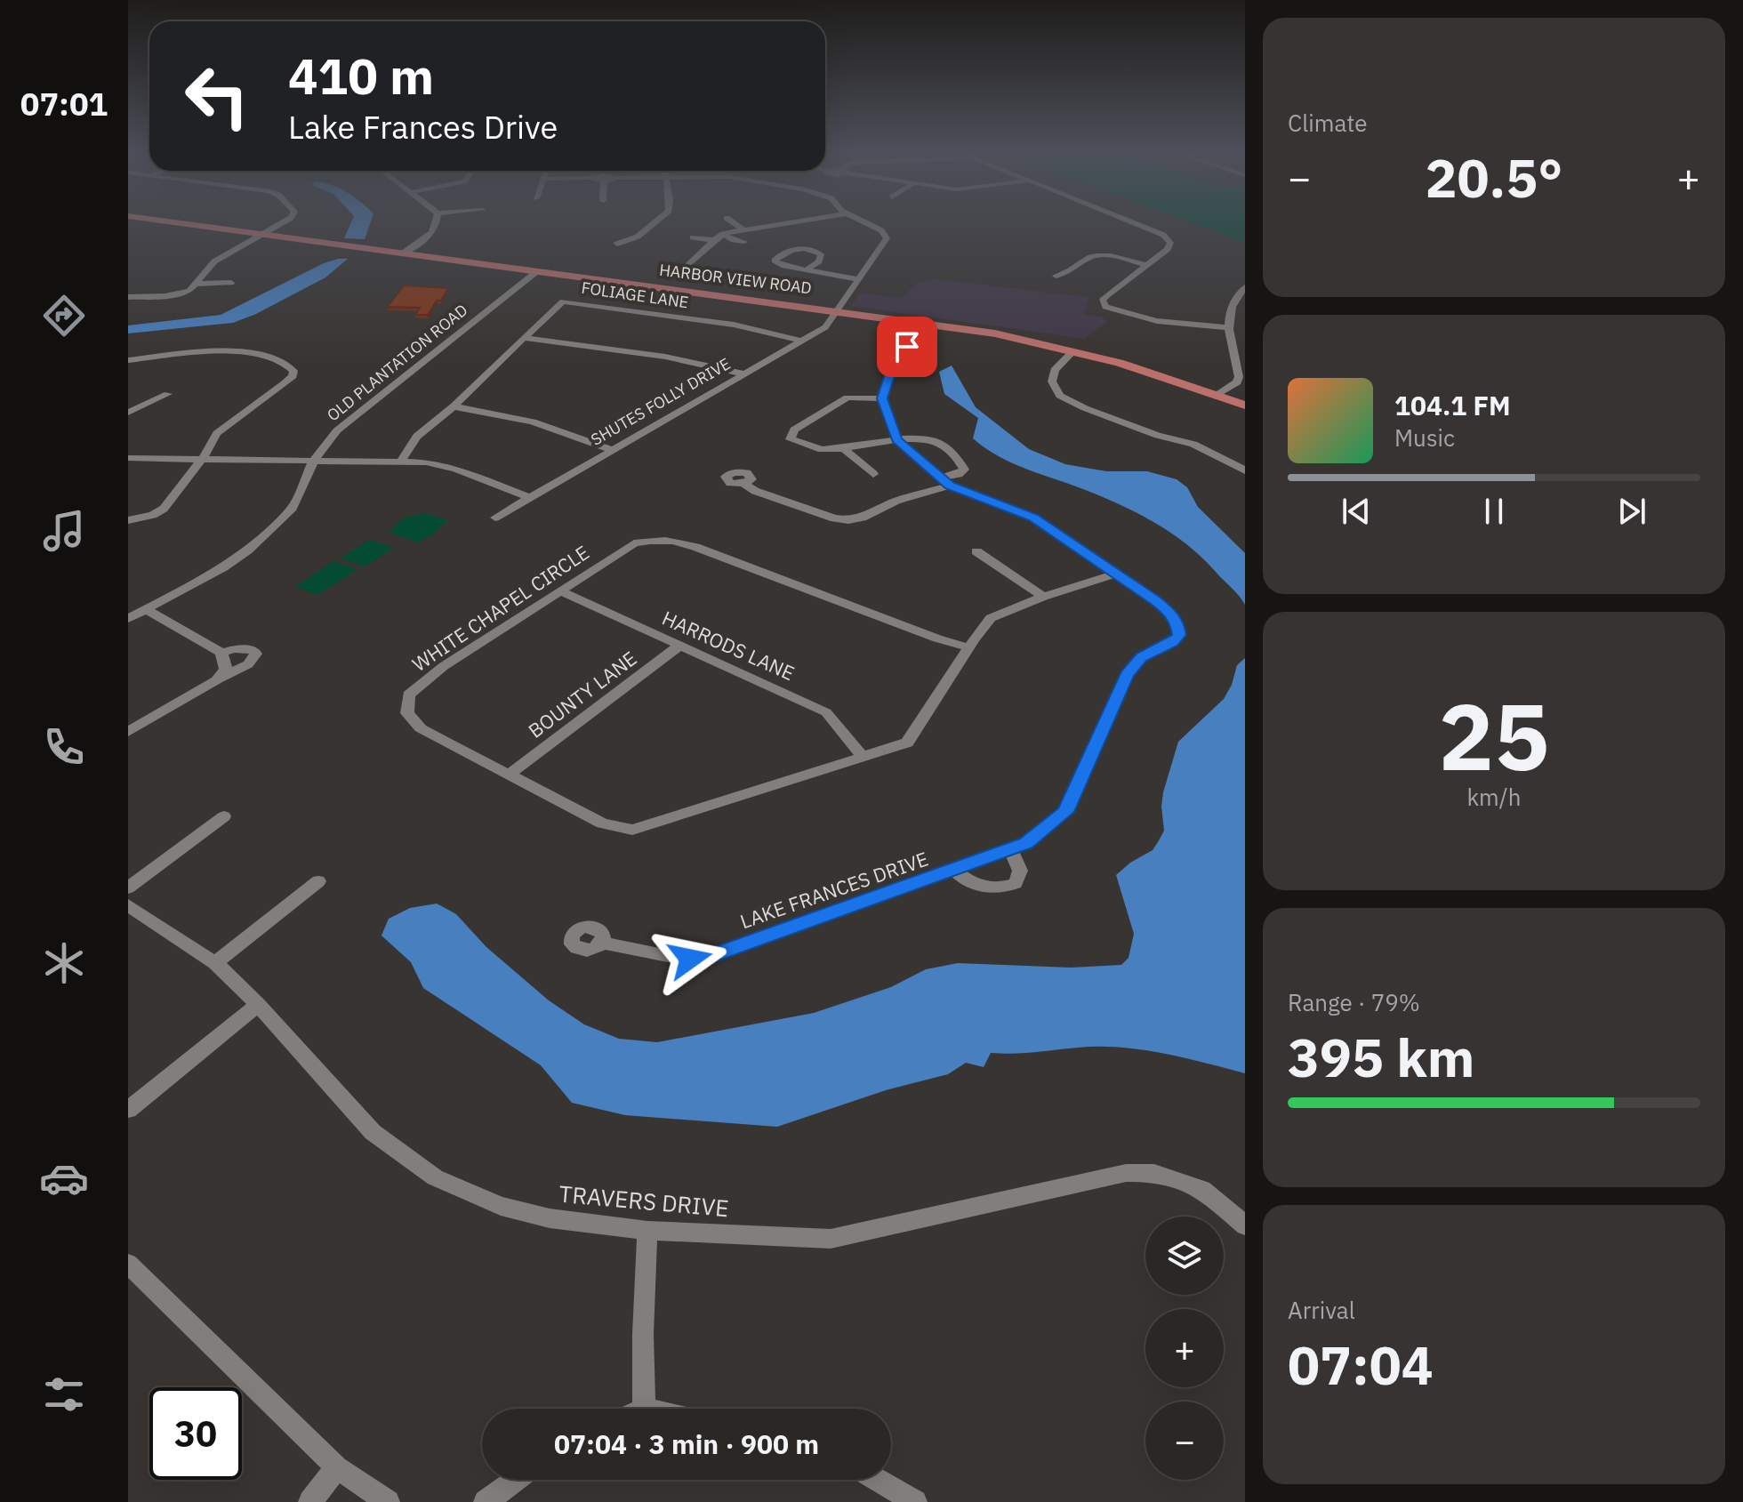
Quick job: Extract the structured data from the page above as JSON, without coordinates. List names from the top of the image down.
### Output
{
  "streets": {
    "main road": ["HARBOR VIEW ROAD"],
    "street": [
      "FOLIAGE LANE",
      "OLD PLANTATION ROAD",
      "SHUTES FOLLY DRIVE",
      "WHITE CHAPEL CIRCLE",
      "HARRODS LANE",
      "BOUNTY LANE",
      "LAKE FRANCES DRIVE",
      "TRAVERS DRIVE"
    ]
  },
  "crossings": [
    ["HARBOR VIEW ROAD", "OLD PLANTATION ROAD"],
    ["HARBOR VIEW ROAD", "SHUTES FOLLY DRIVE"],
    ["FOLIAGE LANE", "SHUTES FOLLY DRIVE"],
    ["WHITE CHAPEL CIRCLE", "HARRODS LANE"],
    ["WHITE CHAPEL CIRCLE", "BOUNTY LANE"],
    ["WHITE CHAPEL CIRCLE", "LAKE FRANCES DRIVE"],
    ["HARRODS LANE", "BOUNTY LANE"]
  ],
  "page": {
    "tabs": "07:01",
    "tile": [
      "Climate",
      ["25", "km/h"],
      ["Range · 79%", "395 km"],
      ["Arrival", "07:04"]
    ],
    "turn": ["410 m", "Lake Frances Drive"],
    "heat": ["−", "20.5°", "+"],
    "song": ["104.1 FM", "Music"],
    "map_buttons": ["+", "−"],
    "limit": "30",
    "trip": "07:04 · 3 min · 900 m"
  }
}
